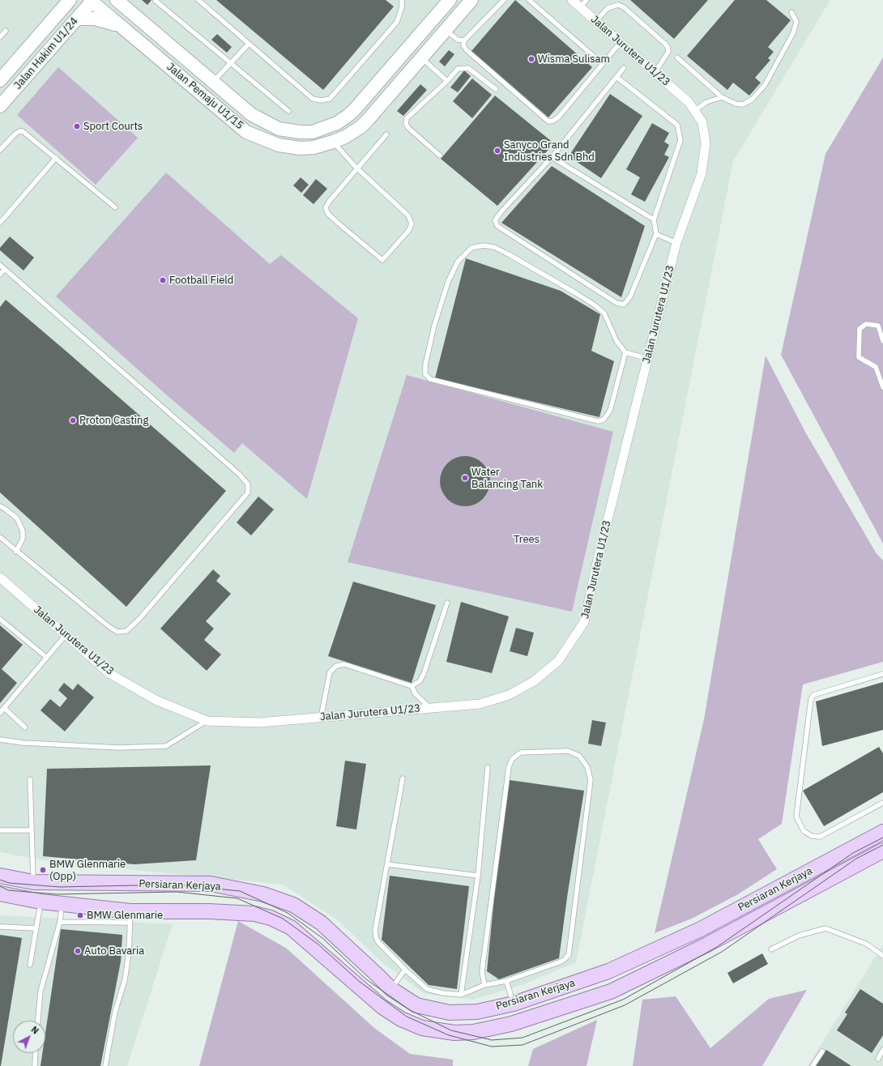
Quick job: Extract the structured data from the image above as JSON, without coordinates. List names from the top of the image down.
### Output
{
  "streets": {
    "main road": ["Persiaran Kerjaya"],
    "street": ["Jalan Jurutera U1/23", "Jalan Hakim U1/24", "Jalan Pemaju U1/15"]
  },
  "crossings": [
    ["Jalan Hakim U1/24", "Jalan Pemaju U1/15"]
  ],
  "parks": ["Trees"],
  "places": [
    "Wisma Sulisam",
    "Sport Courts",
    "Sanyco Grand Industries Sdn Bhd",
    "Football Field",
    "Proton Casting",
    "Water Balancing Tank",
    "BMW Glenmarie (Opp)",
    "BMW Glenmarie",
    "Auto Bavaria"
  ],
  "north": "top right"
}
